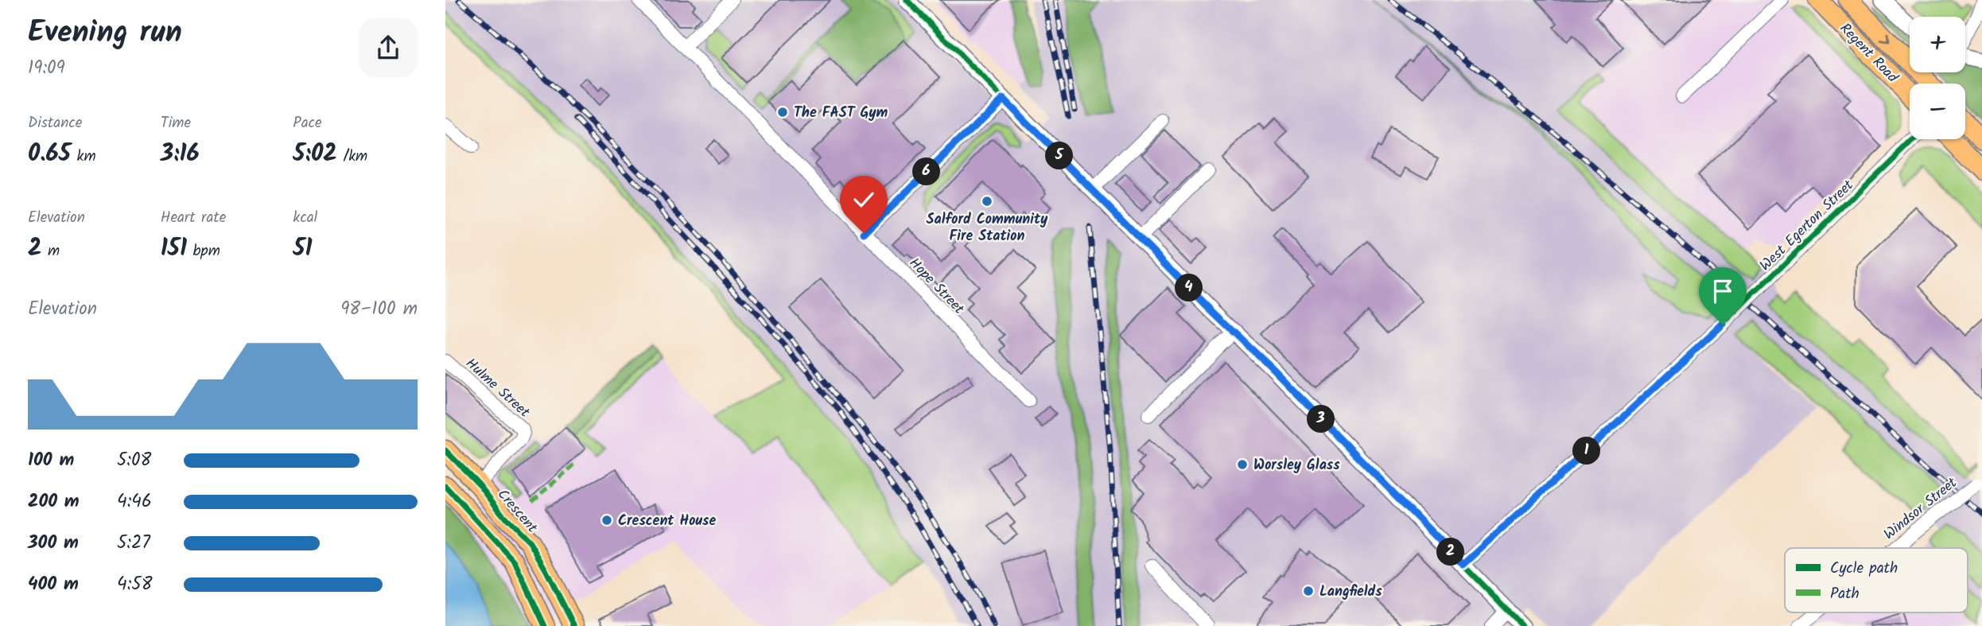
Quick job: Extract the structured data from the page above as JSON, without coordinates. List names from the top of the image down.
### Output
{
  "streets": {
    "highway": ["Regent Road", "Crescent"],
    "street": [
      "West Egerton Street",
      "Hope Street",
      "Hulme Street",
      "Windsor Street"
    ]
  },
  "crossings": [
    ["Hulme Street", "Crescent"]
  ],
  "places": [
    "The FAST Gym",
    "Salford Community Fire Station",
    "Worsley Glass",
    "Crescent House",
    "Langfields"
  ],
  "legend": ["Cycle path", "Path"],
  "page": {
    "heading": ["Evening run", "19:09"],
    "map_buttons": ["+", "−"],
    "stats": [
      ["Distance", "0.65 km"],
      ["Time", "3:16"],
      ["Pace", "5:02 /km"],
      ["Elevation", "2 m"],
      ["Heart rate", "151 bpm"],
      ["kcal", "51"]
    ],
    "pins": [
      "5",
      "6",
      "4",
      "3",
      "1",
      "2"
    ],
    "chart": ["Elevation", "98–100 m"],
    "list": [
      {
        "name": "100 m",
        "note": "5:08"
      },
      {
        "name": "200 m",
        "note": "4:46"
      },
      {
        "name": "300 m",
        "note": "5:27"
      },
      {
        "name": "400 m",
        "note": "4:58"
      }
    ]
  }
}
